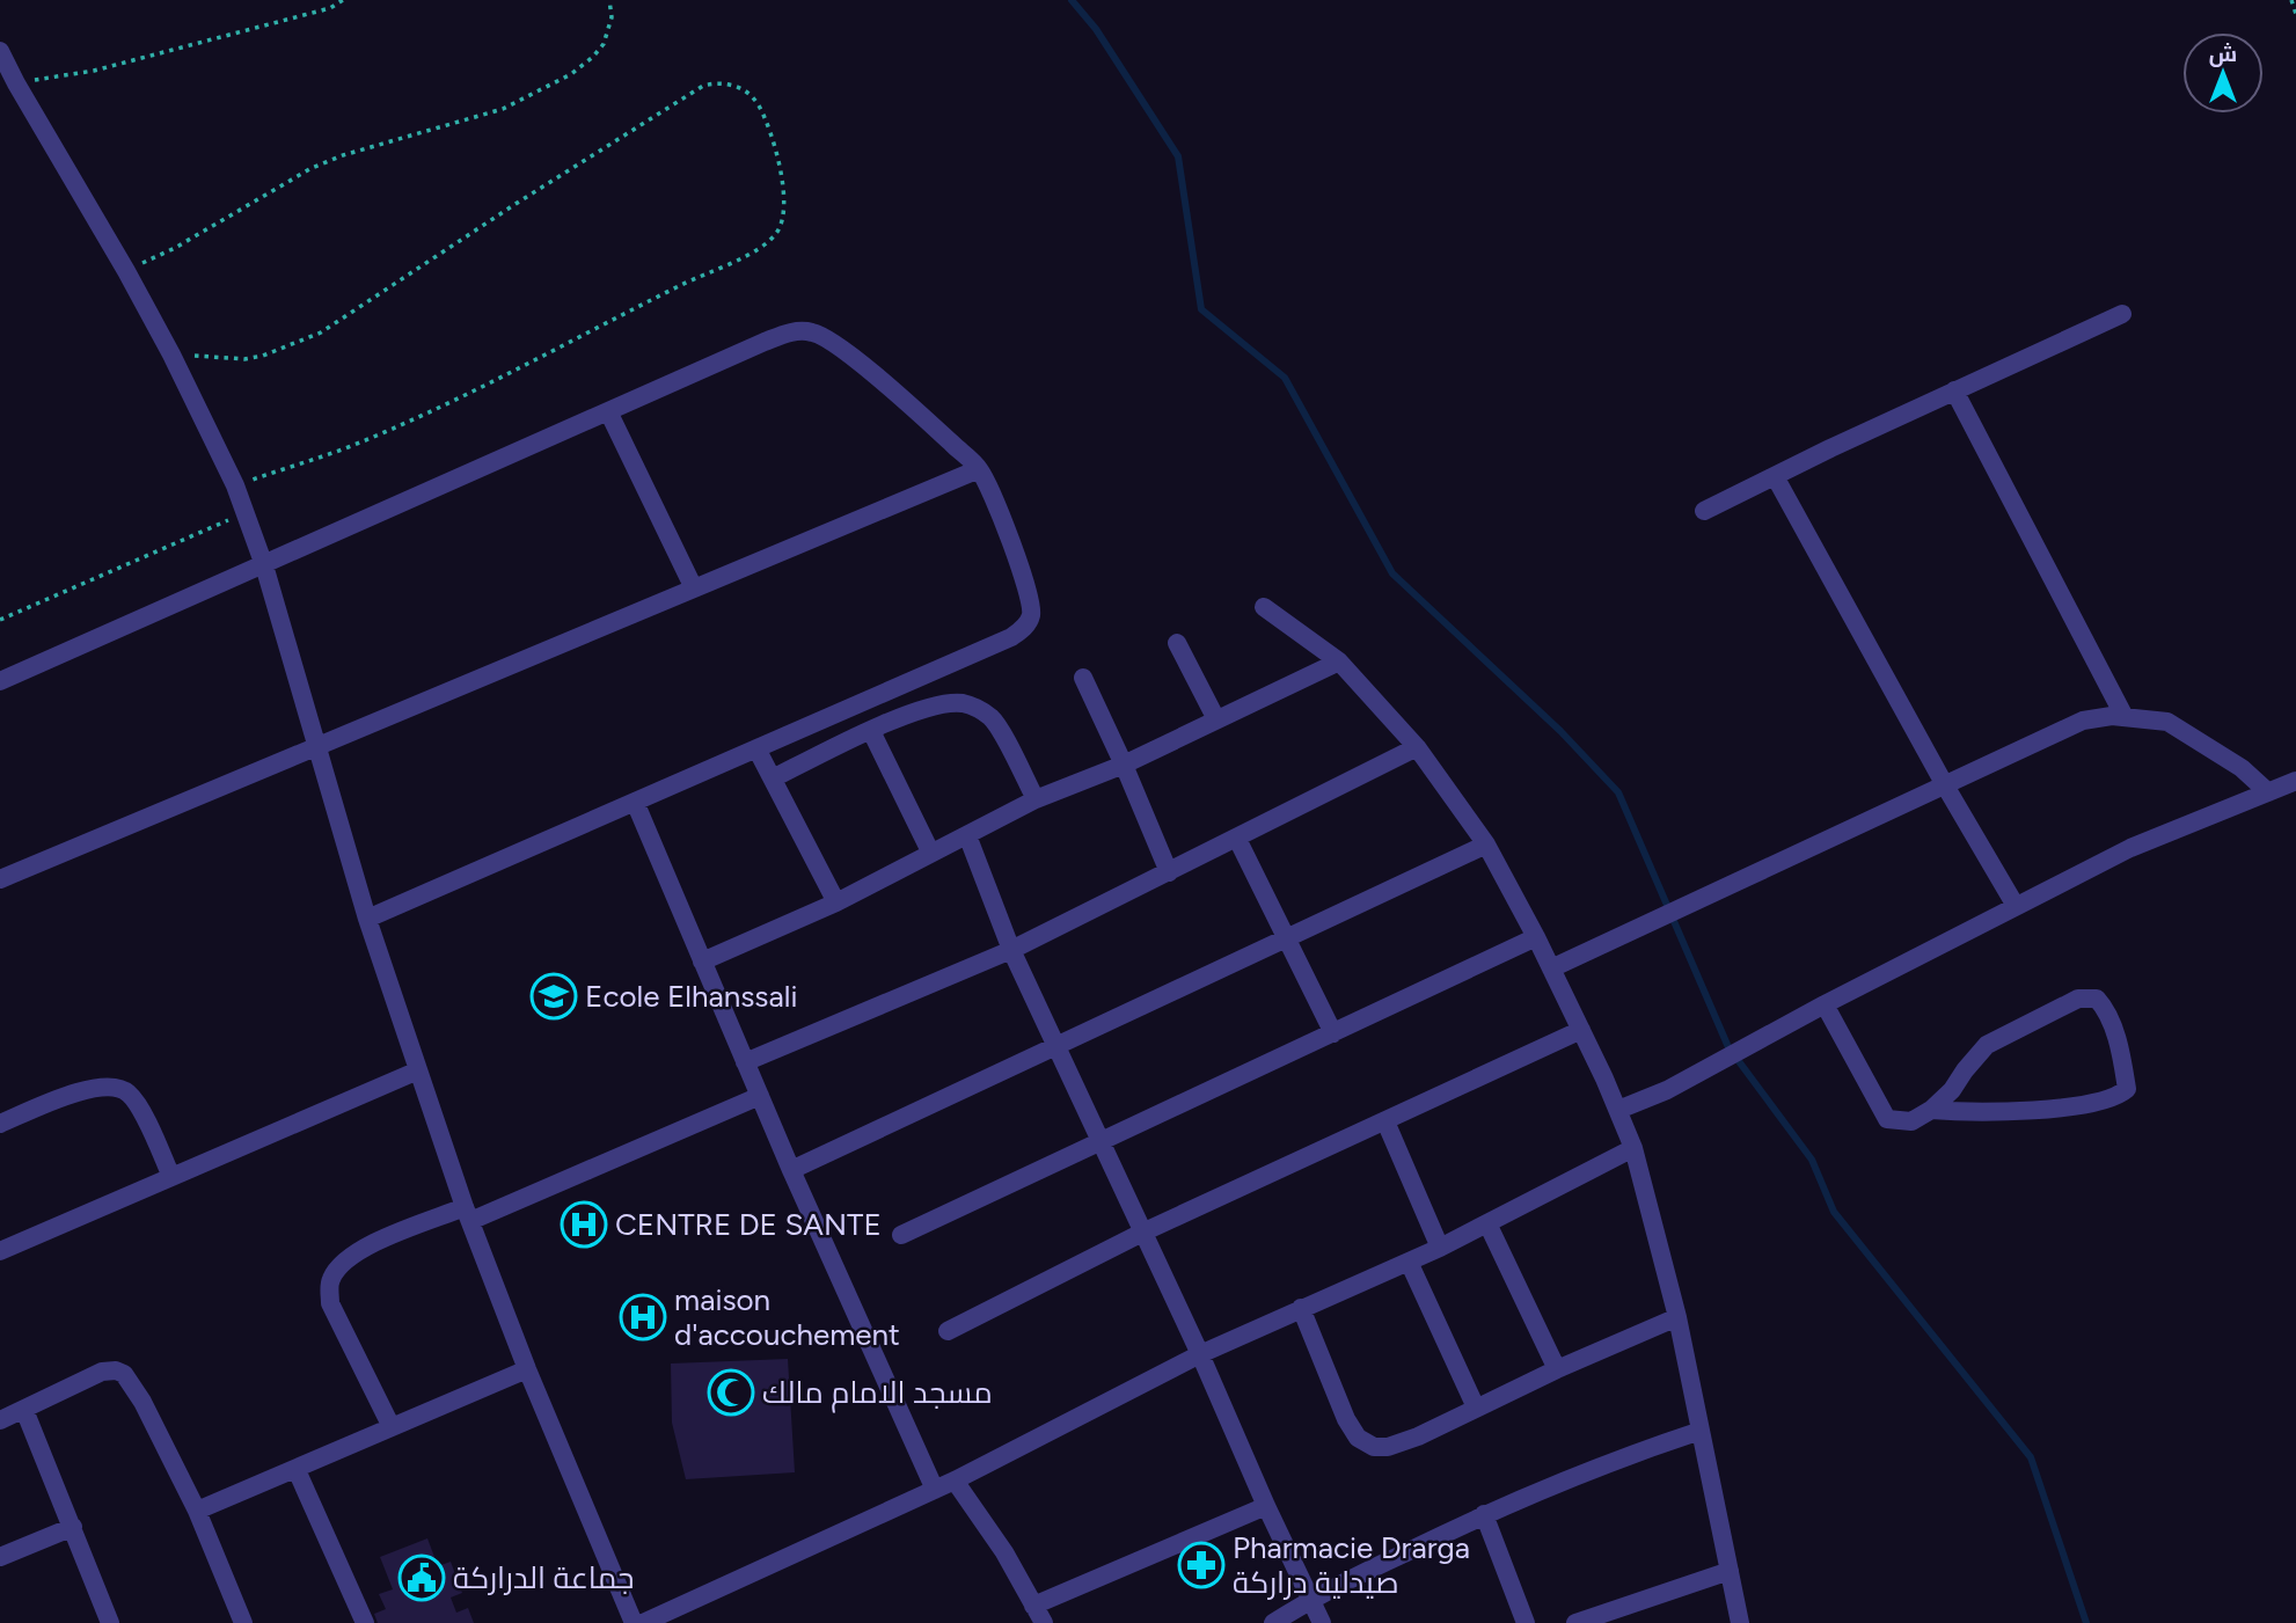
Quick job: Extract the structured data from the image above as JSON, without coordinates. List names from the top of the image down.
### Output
{
  "places": {
    "school or university": ["Ecole Elhanssali"],
    "hospital": ["CENTRE DE SANTE", "maison d'accouchement"],
    "mosque": ["مسجد الامام مالك"],
    "pharmacy": ["Pharmacie Drarga صيدلية دراركة"],
    "public building": ["جماعة الدراركة"]
  },
  "north": "top"
}
